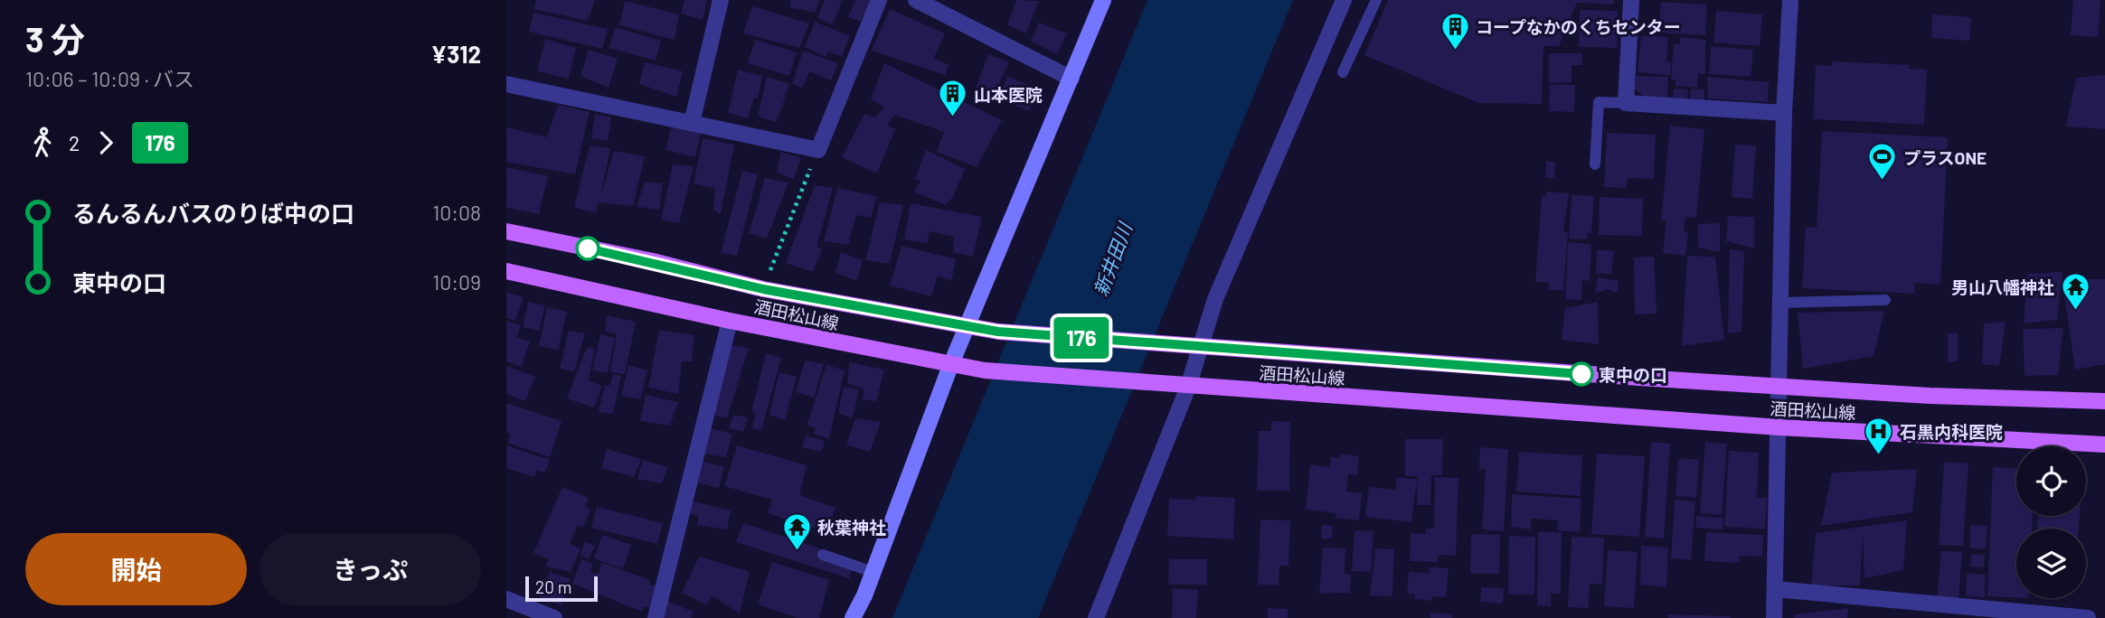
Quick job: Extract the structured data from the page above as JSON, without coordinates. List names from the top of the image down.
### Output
{
  "streets": {
    "main road": ["酒田松山線"]
  },
  "water": ["新井田川"],
  "places": {
    "building": ["コープなかのくちセンター", "山本医院"],
    "sports": ["プラスONE"],
    "temple": ["男山八幡神社", "秋葉神社"],
    "other": ["東中の口"],
    "hospital": ["石黒内科医院"]
  },
  "lines": ["bus line 176"],
  "scale_bar": "20 m",
  "page": {
    "heading": ["3 分", "10:06 – 10:09 · バス", "¥312"],
    "on_map": "176",
    "legs": ["2", "176"],
    "list": [
      {
        "name": "るんるんバスのりば中の口",
        "value": "10:08"
      },
      {
        "name": "東中の口",
        "value": "10:09"
      }
    ],
    "buttons": ["開始", "きっぷ"],
    "scale": "20 m"
  }
}
